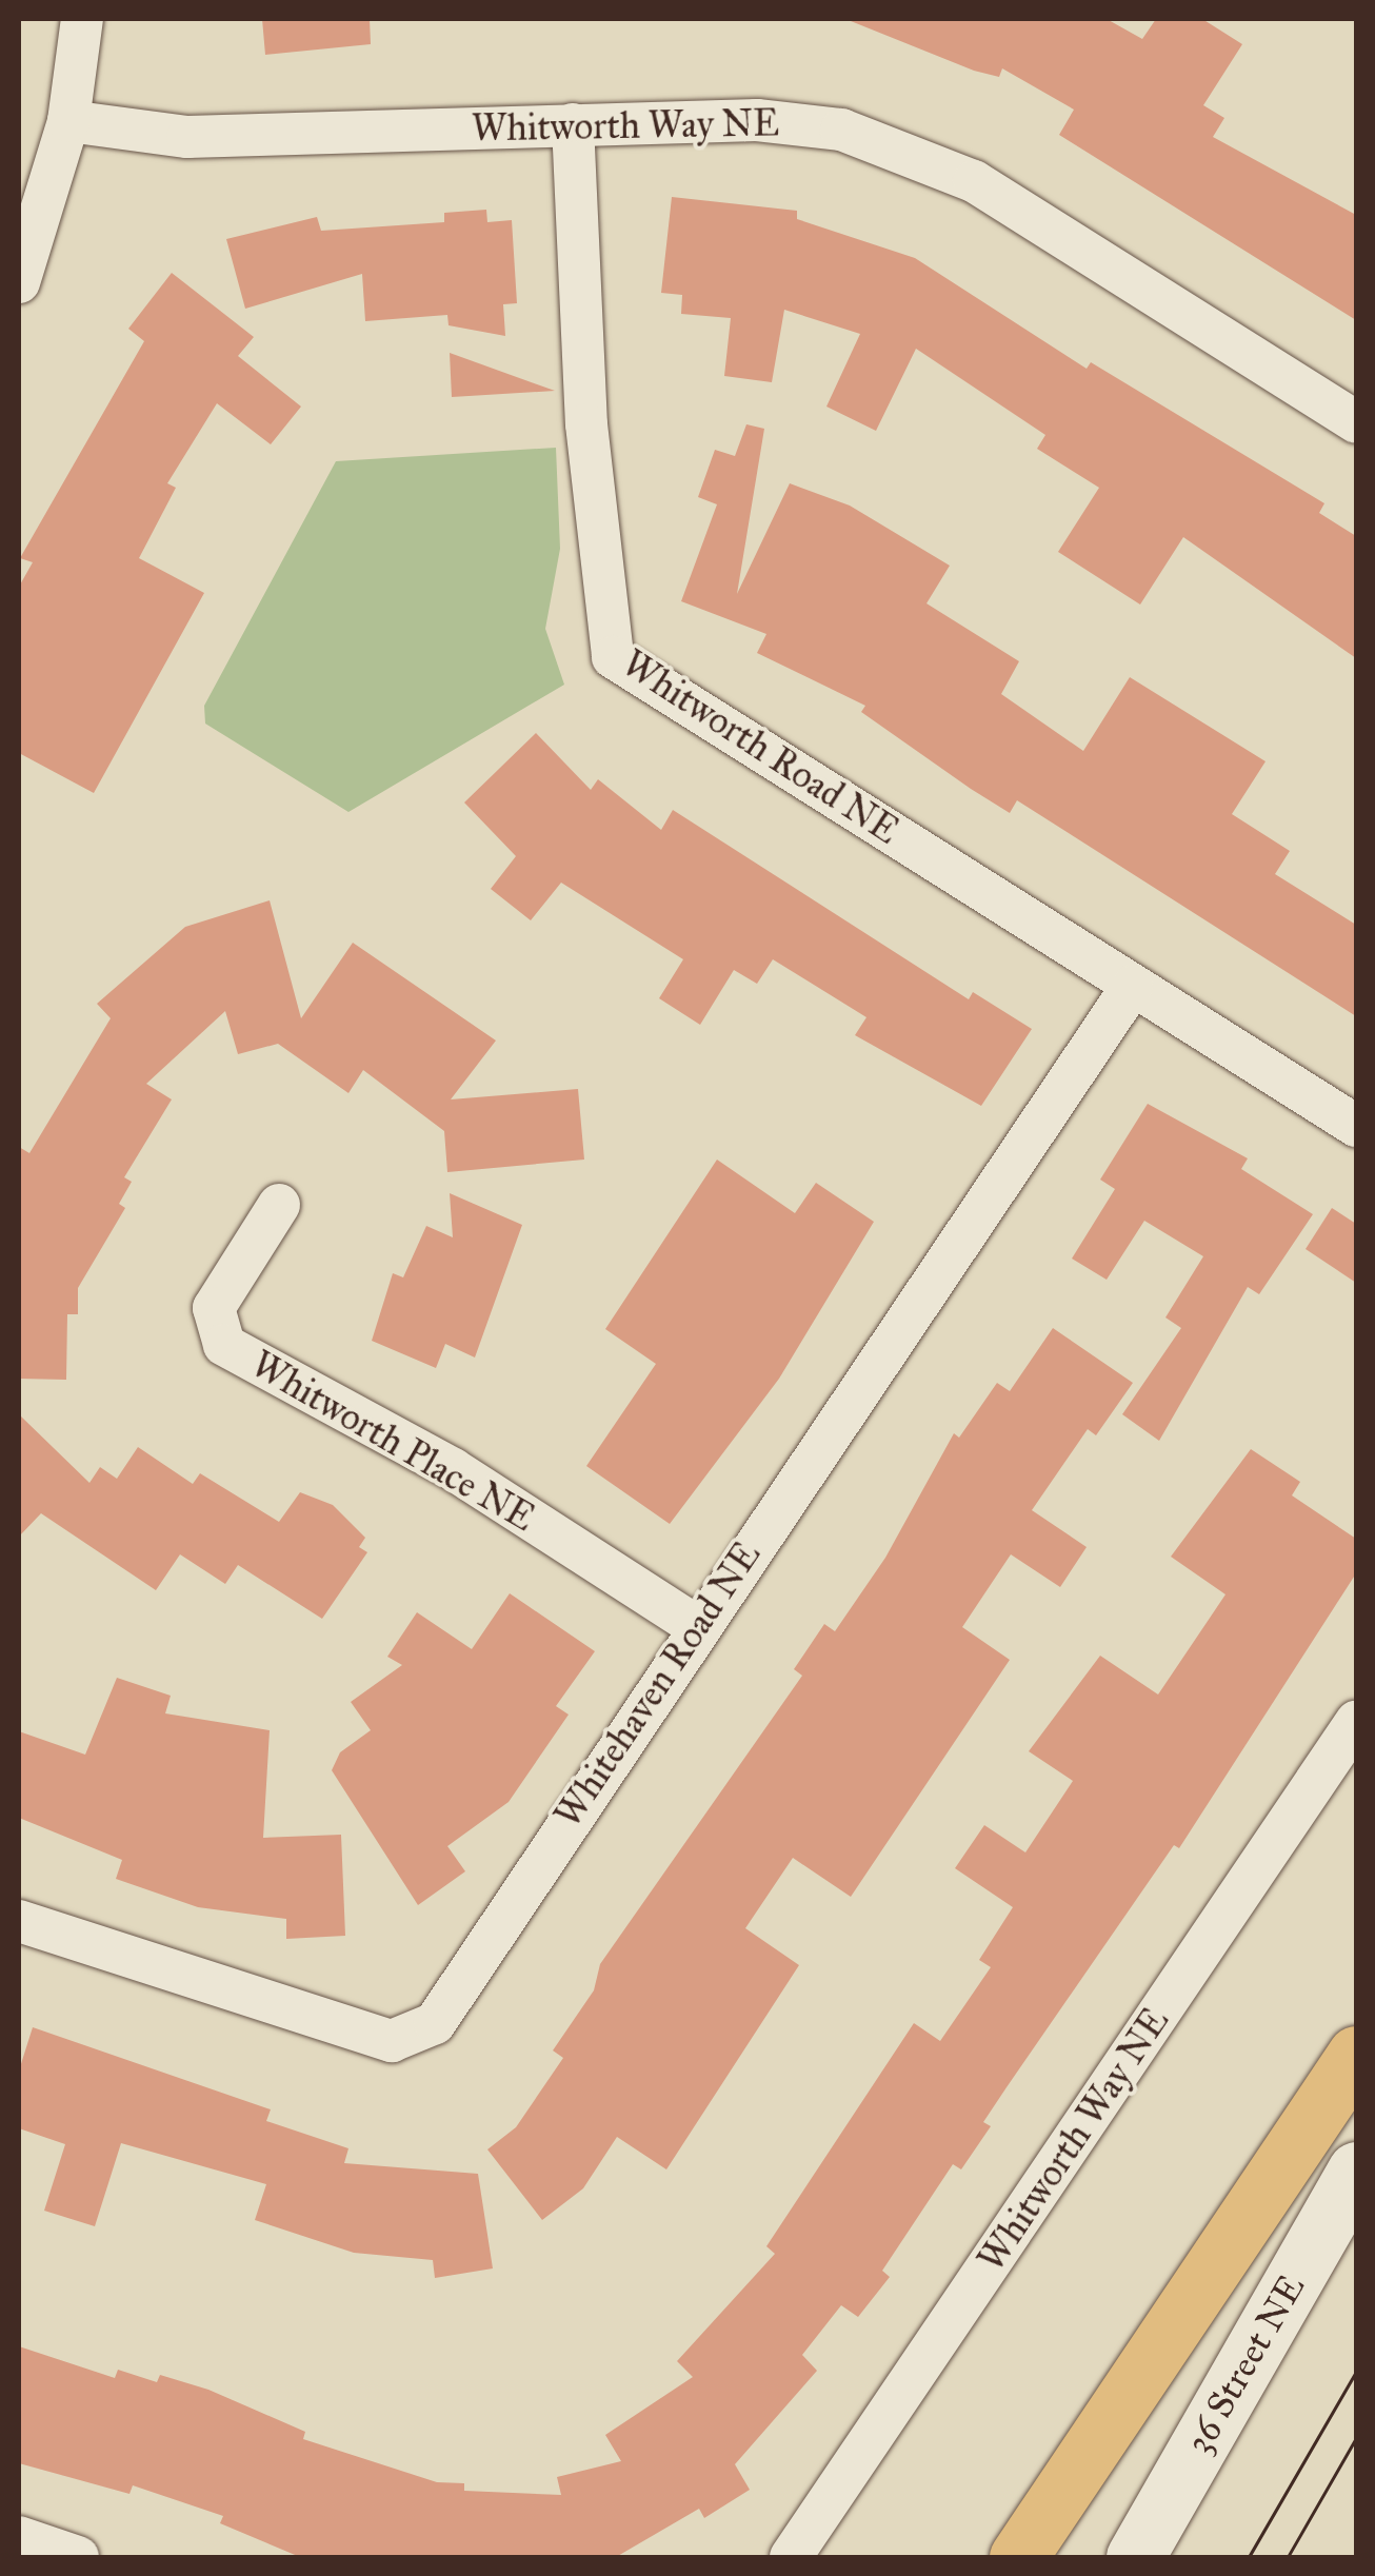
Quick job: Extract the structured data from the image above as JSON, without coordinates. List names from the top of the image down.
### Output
{
  "streets": {
    "main road": ["36 Street NE"],
    "street": [
      "Whitworth Way NE",
      "Whitworth Road NE",
      "Whitworth Place NE",
      "Whitehaven Road NE"
    ]
  },
  "crossings": [
    ["Whitworth Way NE", "Whitworth Road NE"],
    ["Whitworth Road NE", "Whitehaven Road NE"],
    ["Whitworth Place NE", "Whitehaven Road NE"]
  ]
}
